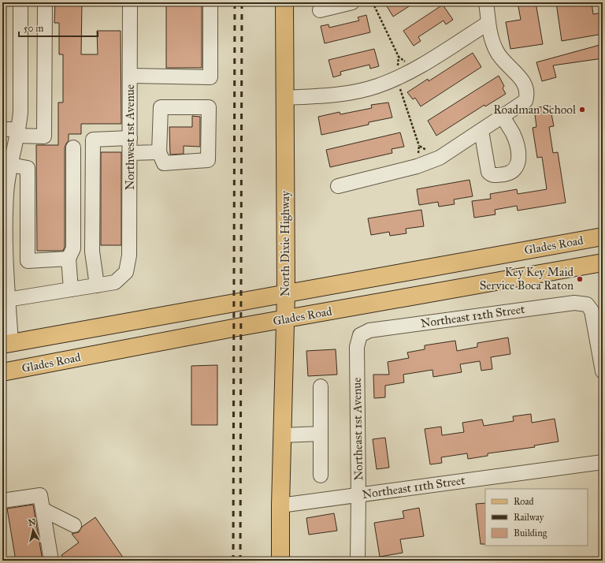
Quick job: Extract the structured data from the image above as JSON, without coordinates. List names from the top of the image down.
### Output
{
  "streets": {
    "main road": ["North Dixie Highway", "Glades Road"],
    "street": [
      "Northwest 1st Avenue",
      "Northeast 12th Street",
      "Northeast 1st Avenue",
      "Northeast 11th Street"
    ]
  },
  "crossings": [
    ["North Dixie Highway", "Glades Road"],
    ["North Dixie Highway", "Northeast 11th Street"],
    ["Northeast 12th Street", "Northeast 1st Avenue"],
    ["Northeast 1st Avenue", "Northeast 11th Street"]
  ],
  "places": ["Roadman School", "Key Key Maid Service Boca Raton"],
  "legend": ["Road", "Railway", "Building"],
  "scale_bar": "50 m",
  "north": "top"
}
